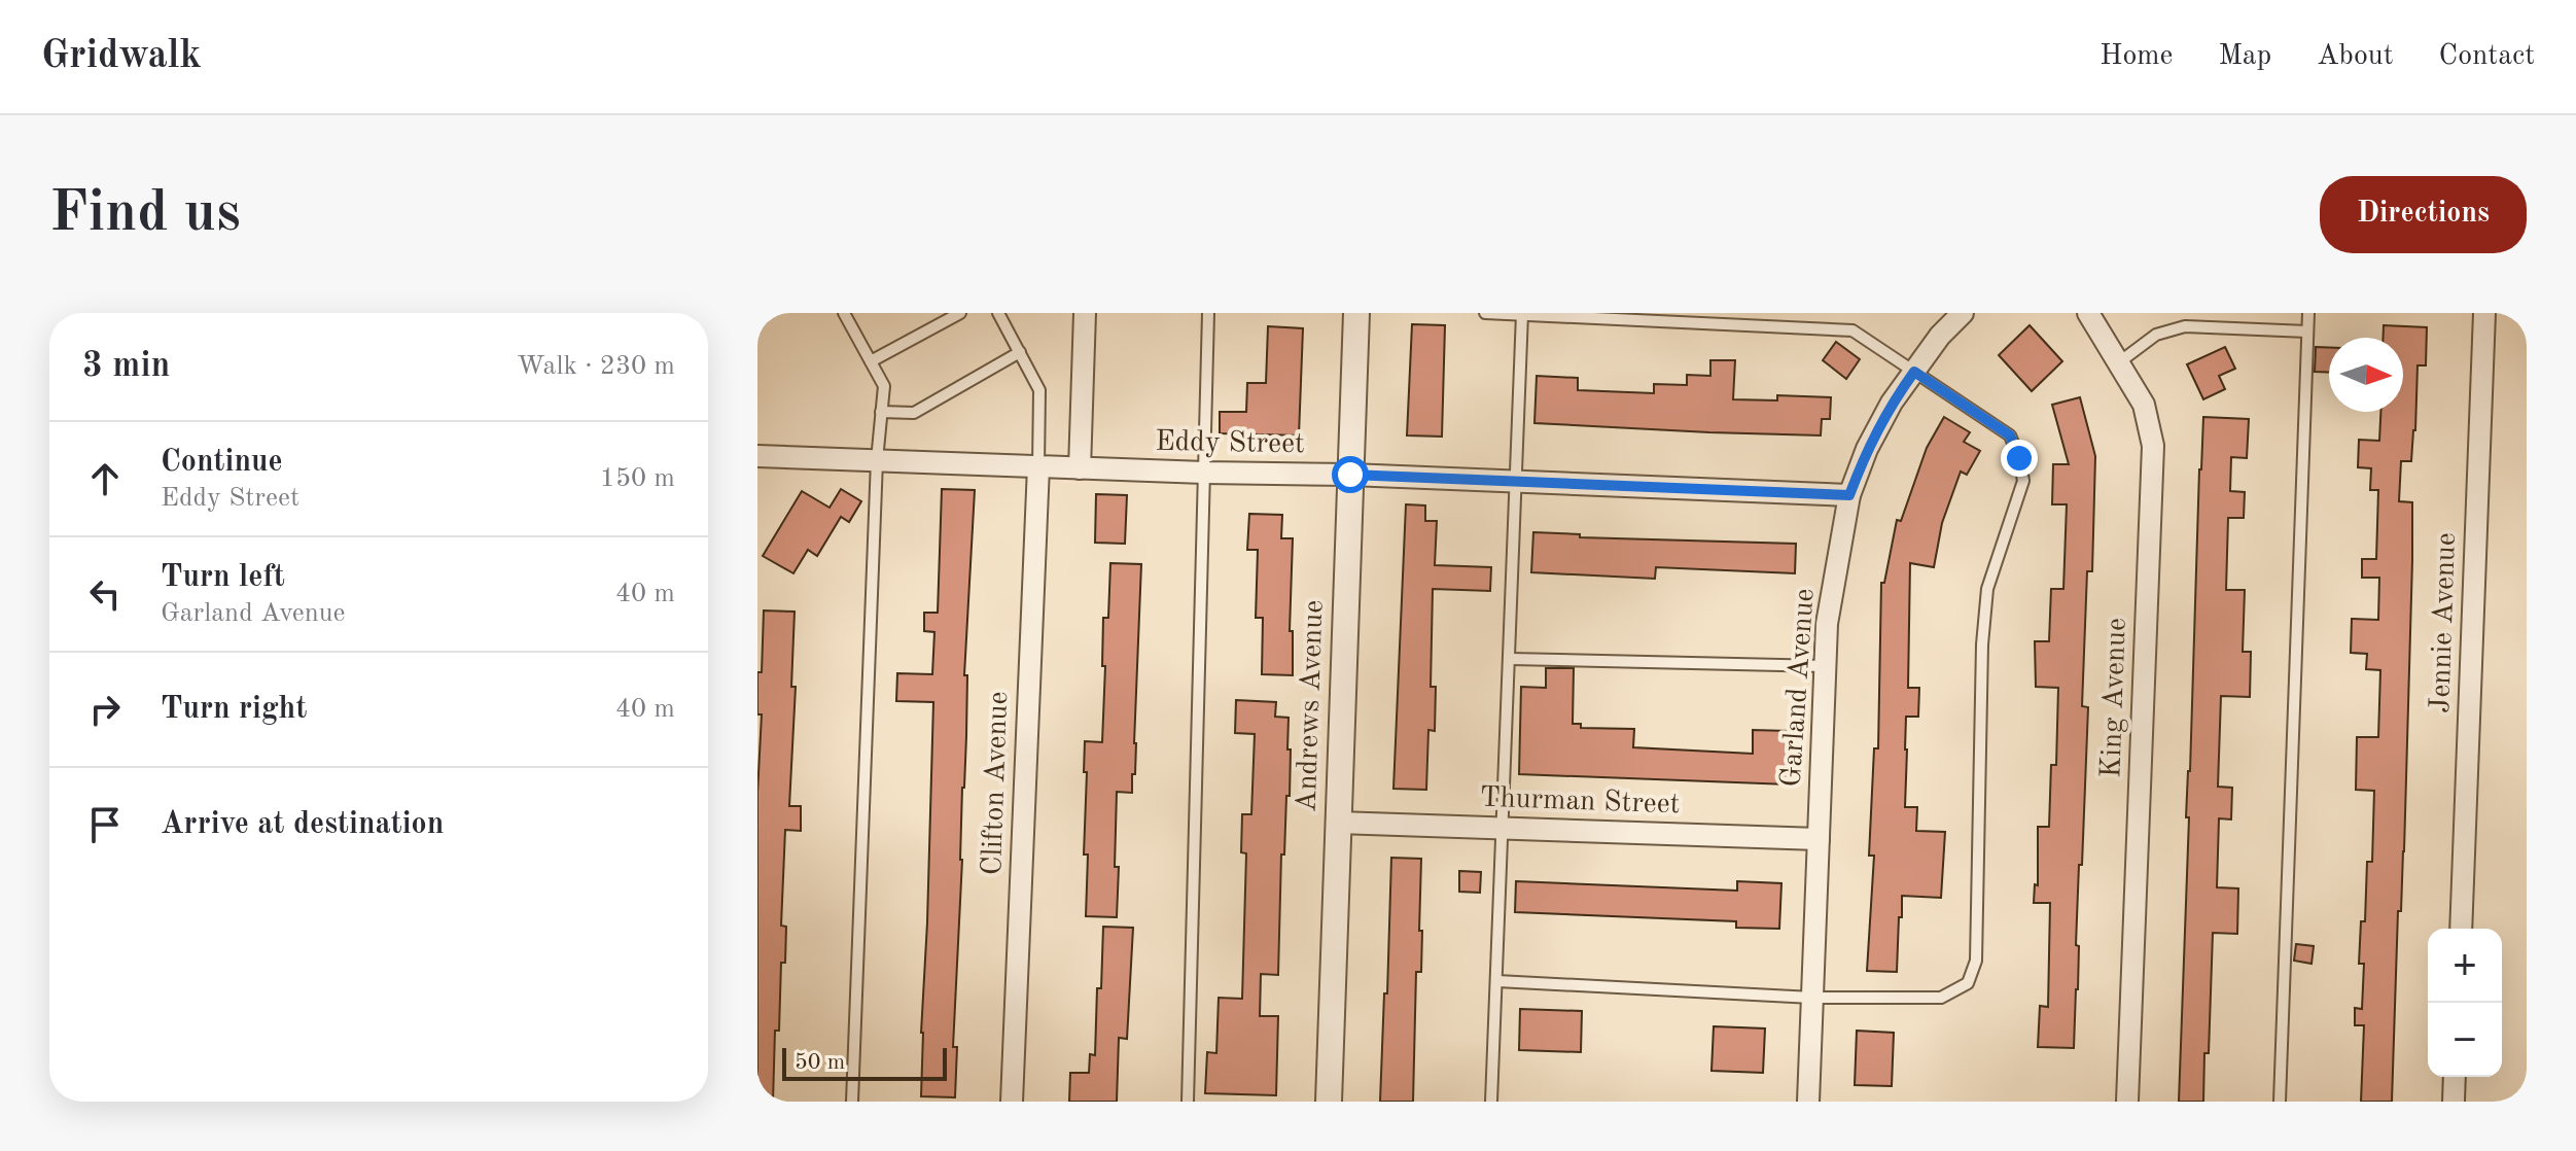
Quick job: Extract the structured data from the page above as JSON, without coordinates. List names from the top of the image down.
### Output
{
  "streets": {
    "street": [
      "Eddy Street",
      "Jennie Avenue",
      "Garland Avenue",
      "King Avenue",
      "Andrews Avenue",
      "Clifton Avenue",
      "Thurman Street"
    ]
  },
  "crossings": [
    ["Eddy Street", "Garland Avenue"],
    ["Eddy Street", "Andrews Avenue"],
    ["Eddy Street", "Clifton Avenue"],
    ["Garland Avenue", "Thurman Street"],
    ["Andrews Avenue", "Thurman Street"]
  ],
  "scale_bar": "50 m",
  "north": "right",
  "page": {
    "header": "Gridwalk",
    "nav": [
      "Home",
      "Map",
      "About",
      "Contact"
    ],
    "buttons": "Directions",
    "title": "Find us",
    "heading": ["3 min", "Walk · 230 m"],
    "list": [
      ["Continue", "Eddy Street", "150 m"],
      ["Turn left", "Garland Avenue", "40 m"],
      ["Turn right", "40 m"],
      "Arrive at destination"
    ],
    "map_buttons": ["+", "−"],
    "scale": "50 m"
  }
}
